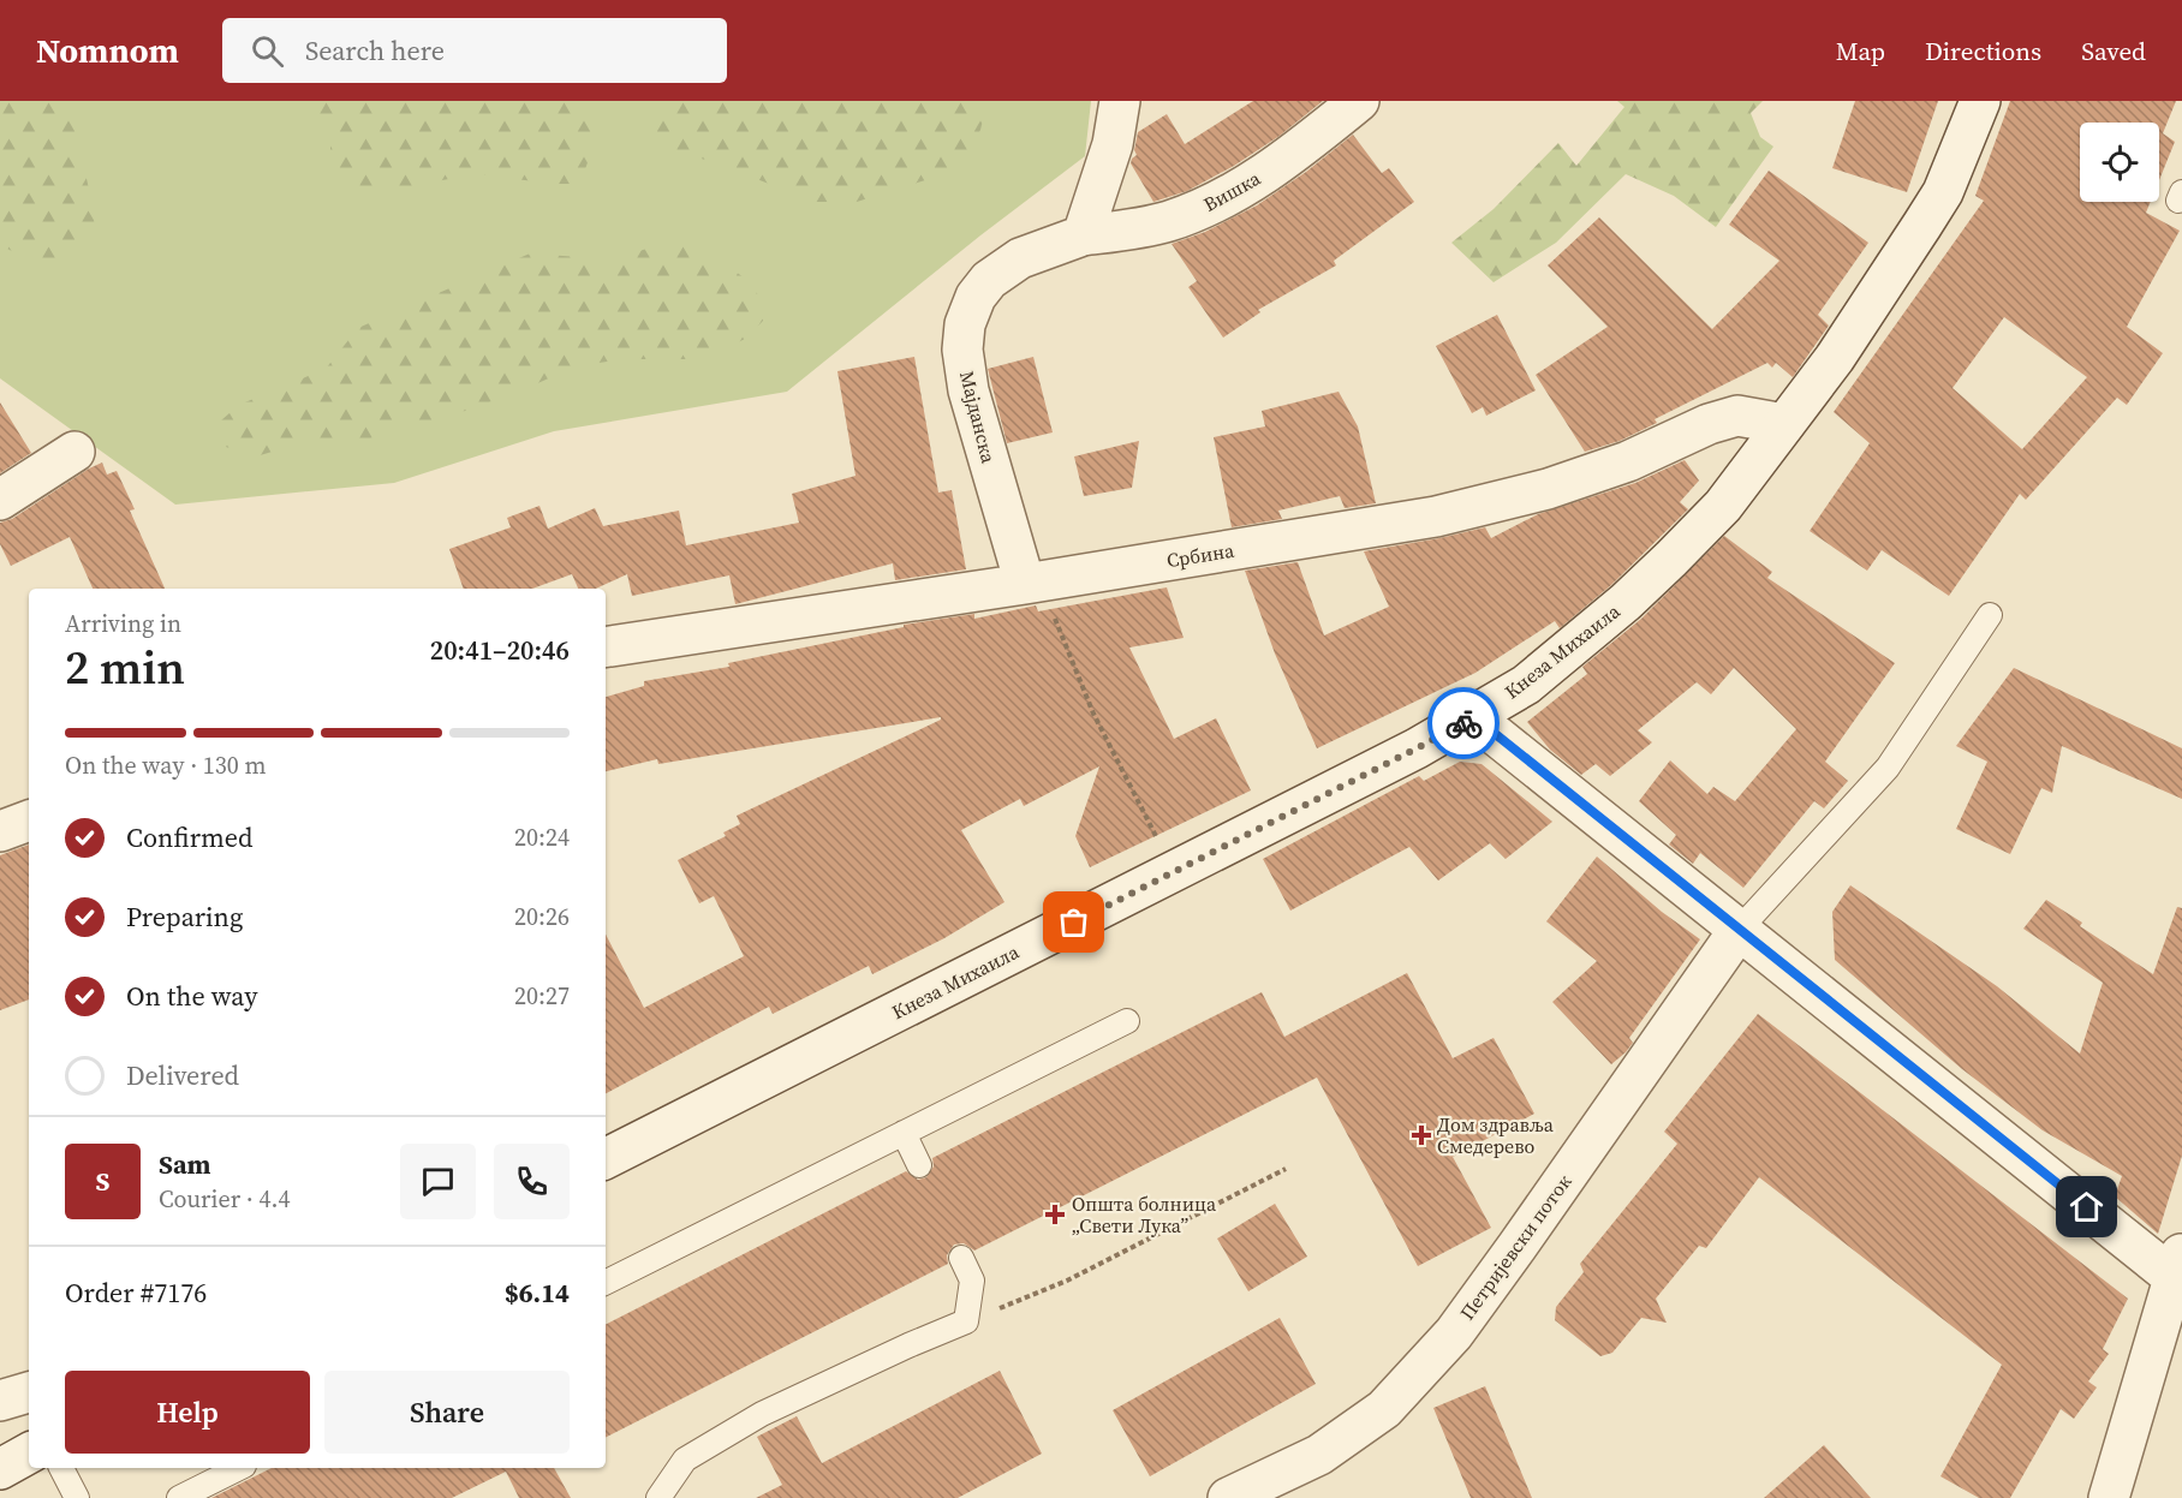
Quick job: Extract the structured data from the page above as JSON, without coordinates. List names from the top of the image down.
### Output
{
  "streets": {
    "street": [
      "Вишка",
      "Мајданска",
      "Србина",
      "Кнеза Михаила",
      "Петријевски поток"
    ]
  },
  "crossings": [
    ["Вишка", "Мајданска"],
    ["Мајданска", "Србина"],
    ["Србина", "Кнеза Михаила"]
  ],
  "places": {
    "health": ["Дом здравља Смедерево", "Општа болница „Свети Лука”"]
  },
  "page": {
    "header": "Nomnom",
    "search": "Search here",
    "nav": ["Map", "Directions", "Saved"],
    "heading": ["2 min", "Arriving in", "20:41–20:46"],
    "panel": [
      "Sam",
      "Courier · 4.4",
      "Order #7176",
      "$6.14"
    ],
    "bar": "On the way · 130 m",
    "list": [
      ["Confirmed", "20:24"],
      ["Preparing", "20:26"],
      ["On the way", "20:27"],
      "Delivered"
    ],
    "round": "S",
    "buttons": ["Help", "Share"]
  }
}
